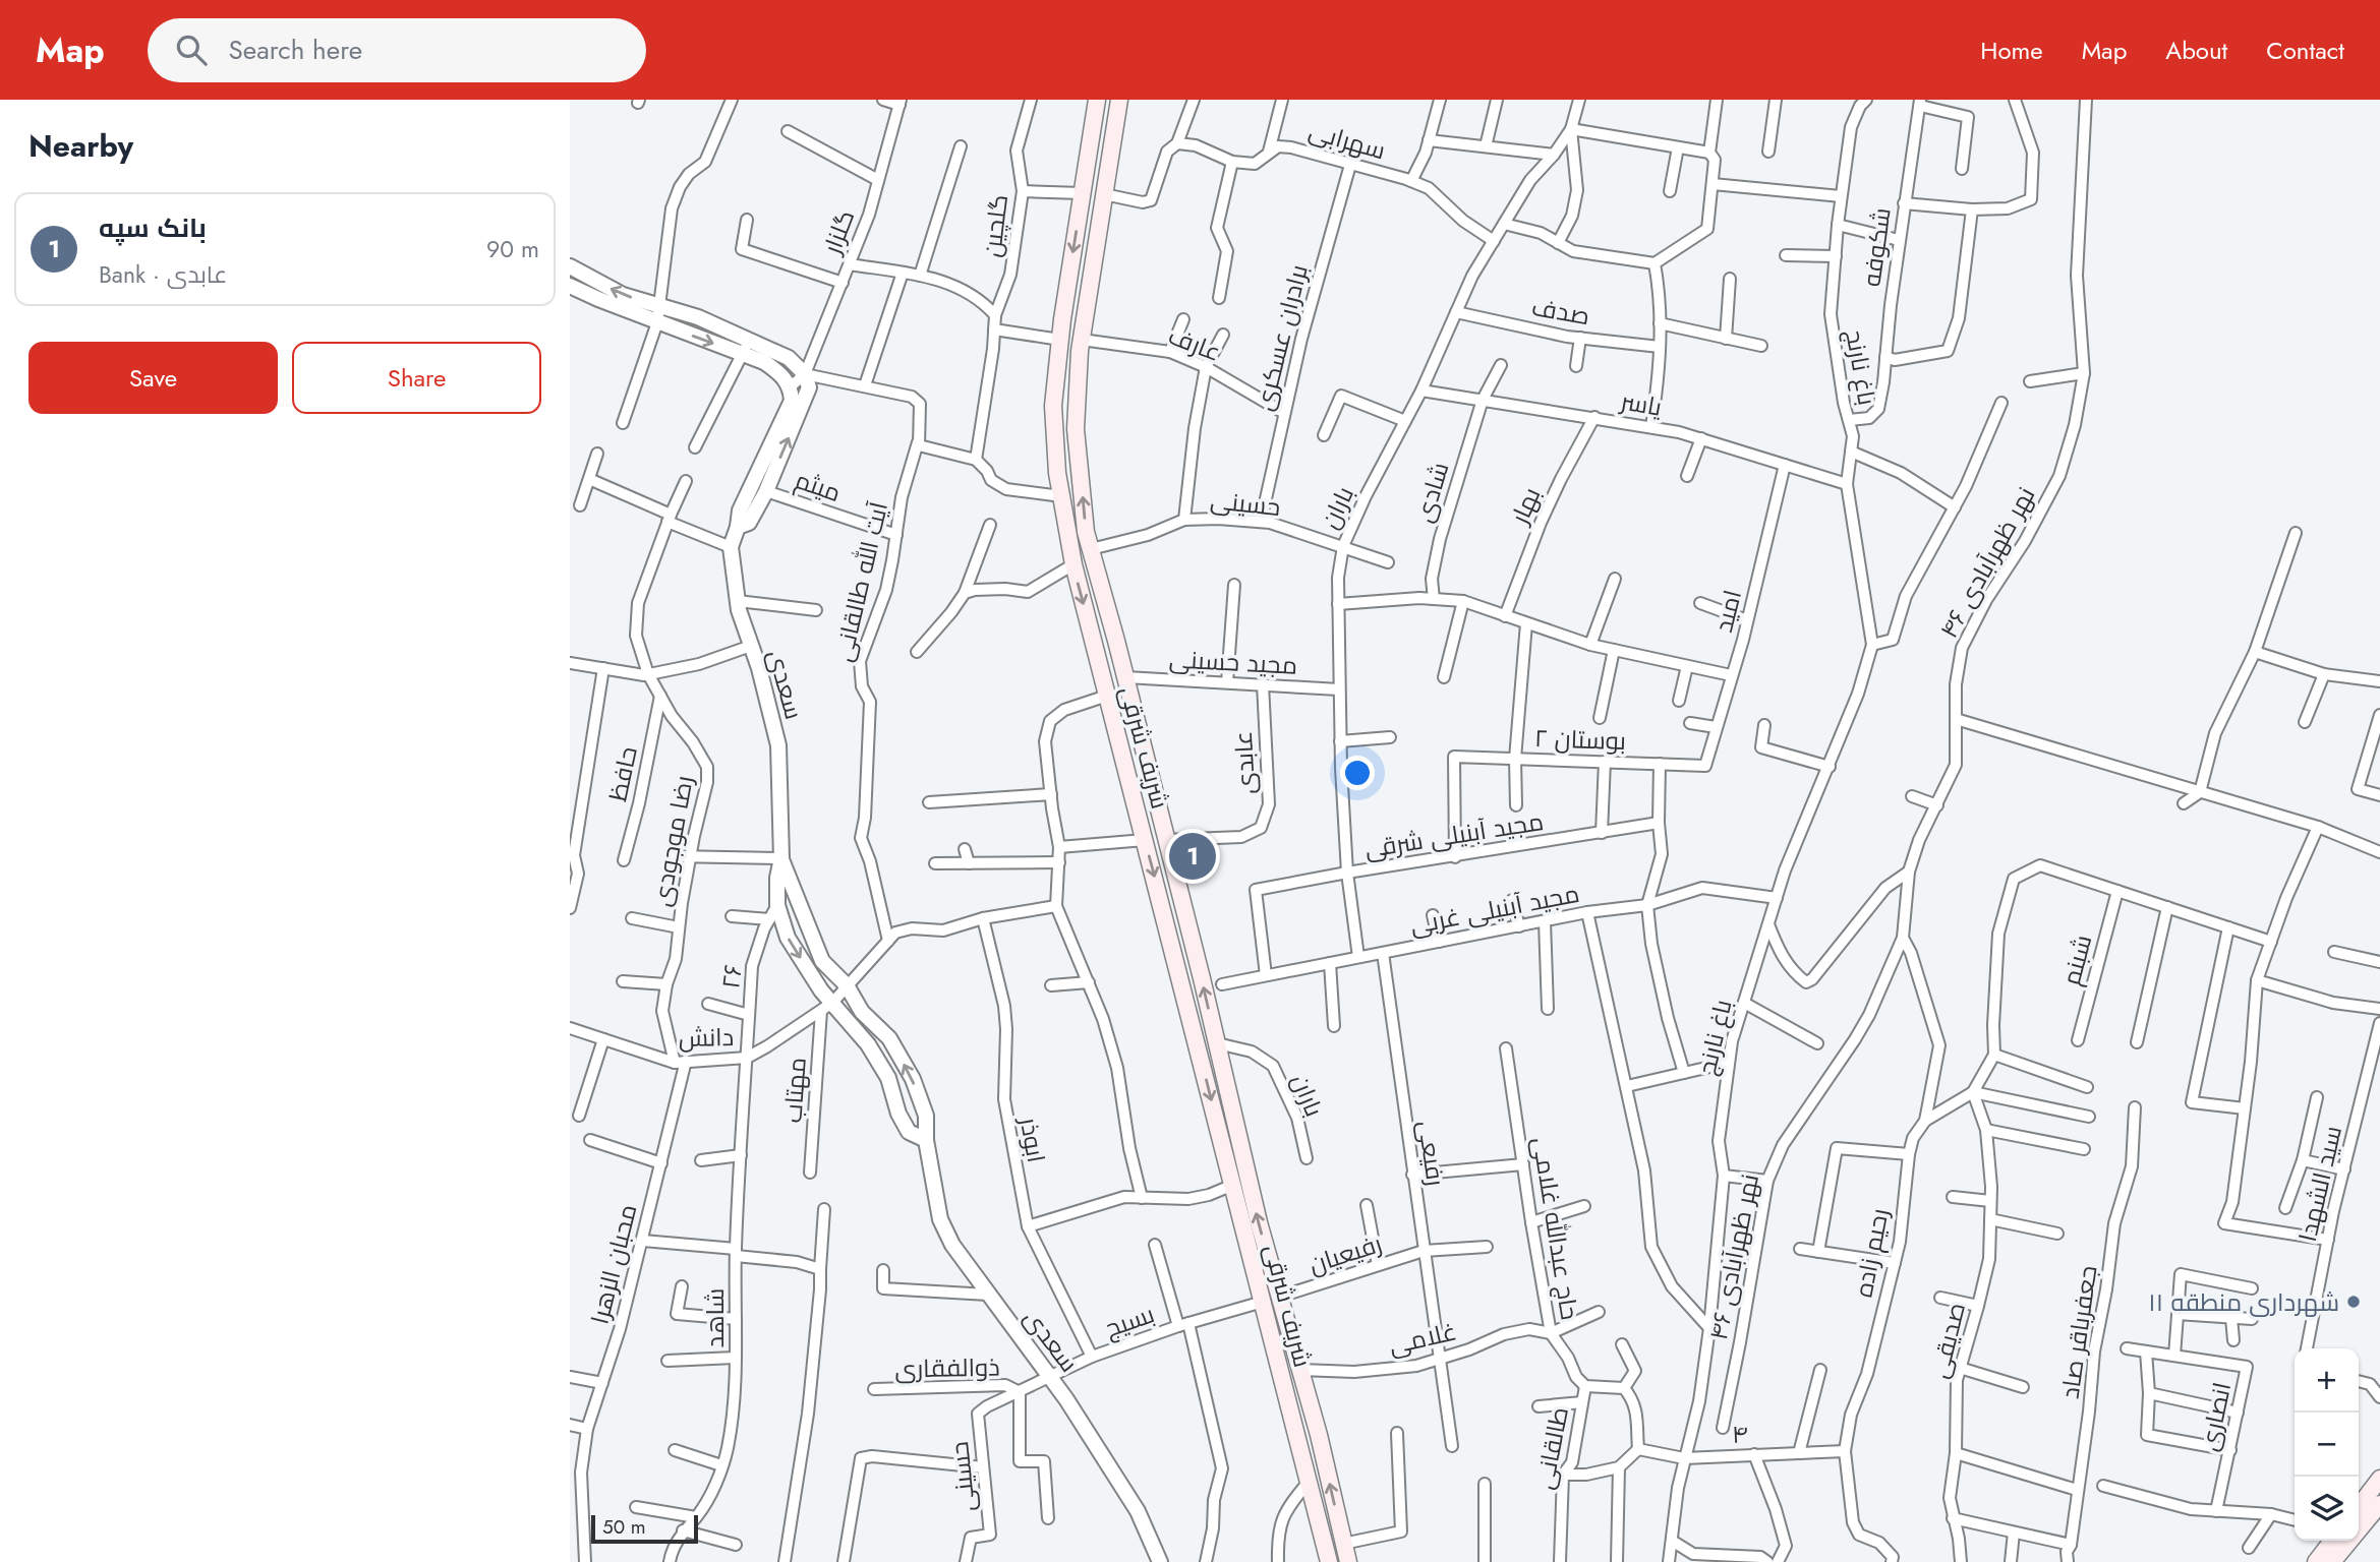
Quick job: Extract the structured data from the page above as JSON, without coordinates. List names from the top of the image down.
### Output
{
  "streets": {
    "main road": ["شریف شرقی"],
    "street": [
      "سهرابی",
      "گلچین",
      "گلزار",
      "شکوفه",
      "صدف",
      "برادران عسکری",
      "عارف",
      "باغ نارنج",
      "یاسر",
      "میثم",
      "شادی",
      "حسینی",
      "بهار",
      "باران",
      "نهر ظهرآبادی ۴۶",
      "آیت الله طالقانی",
      "امید",
      "مجید حسینی",
      "سعدی",
      "بوستان ۲",
      "عابدی",
      "حافظ",
      "مجید آبنیلی شرقی",
      "رضا موجودی",
      "مجید آبنیلی غربی",
      "شبنم",
      "۲۶",
      "دانش",
      "مهتاب",
      "ابوذر",
      "رفیعی",
      "سید الشهدا",
      "حاج عبدالله غلامی",
      "رحیم زاده",
      "رفیعیان",
      "محبان الزهرا",
      "شاهد",
      "بسیج",
      "جعفرباقر صاد",
      "غلامی",
      "صدیقی",
      "ذوالفقاری",
      "انصاری",
      "۴",
      "طالقانی"
    ]
  },
  "crossings": [
    ["سهرابی", "برادران عسکری"],
    ["سهرابی", "باران"],
    ["گلزار", "سعدی"],
    ["شکوفه", "باغ نارنج"],
    ["صدف", "باران"],
    ["برادران عسکری", "عارف"],
    ["برادران عسکری", "حسینی"],
    ["عارف", "حسینی"],
    ["عارف", "شریف شرقی"],
    ["باغ نارنج", "یاسر"],
    ["باغ نارنج", "مجید آبنیلی غربی"],
    ["باغ نارنج", "۴"],
    ["یاسر", "شادی"],
    ["یاسر", "بهار"],
    ["یاسر", "باران"],
    ["یاسر", "امید"],
    ["میثم", "آیت الله طالقانی"],
    ["میثم", "سعدی"],
    ["حسینی", "باران"],
    ["حسینی", "شریف شرقی"],
    ["حسینی", "بسیج"],
    ["باران", "مجید حسینی"],
    ["باران", "شریف شرقی"],
    ["باران", "مجید آبنیلی شرقی"],
    ["باران", "مجید آبنیلی غربی"],
    ["نهر ظهرآبادی ۴۶", "رحیم زاده"],
    ["امید", "بوستان ۲"],
    ["مجید حسینی", "شریف شرقی"],
    ["مجید حسینی", "عابدی"],
    ["سعدی", "۲۶"],
    ["سعدی", "دانش"],
    ["سعدی", "مهتاب"],
    ["سعدی", "بسیج"],
    ["بوستان ۲", "مجید آبنیلی شرقی"],
    ["شریف شرقی", "عابدی"],
    ["شریف شرقی", "رفیعیان"],
    ["شریف شرقی", "بسیج"],
    ["شریف شرقی", "غلامی"],
    ["حافظ", "رضا موجودی"],
    ["مجید آبنیلی شرقی", "مجید آبنیلی غربی"],
    ["رضا موجودی", "دانش"],
    ["رضا موجودی", "محبان الزهرا"],
    ["مجید آبنیلی غربی", "رفیعی"],
    ["۲۶", "دانش"],
    ["۲۶", "شاهد"],
    ["دانش", "مهتاب"],
    ["دانش", "محبان الزهرا"],
    ["دانش", "شاهد"],
    ["ابوذر", "بسیج"],
    ["رفیعی", "رفیعیان"],
    ["رفیعی", "غلامی"],
    ["حاج عبدالله غلامی", "غلامی"],
    ["حاج عبدالله غلامی", "طالقانی"],
    ["رحیم زاده", "۴"],
    ["بسیج", "ذوالفقاری"]
  ],
  "places": ["شهرداری منطقه ۱۱"],
  "scale_bar": "50 m",
  "page": {
    "header": "Map",
    "search": "Search here",
    "nav": [
      "Home",
      "Map",
      "About",
      "Contact"
    ],
    "heading": "Nearby",
    "list": [
      {
        "mark": "1",
        "name": "بانک سپه",
        "note": "Bank · عابدی",
        "value": "90 m"
      }
    ],
    "buttons": ["Save", "Share"],
    "pins": "1",
    "map_buttons": ["+", "−"],
    "scale": "50 m"
  }
}
